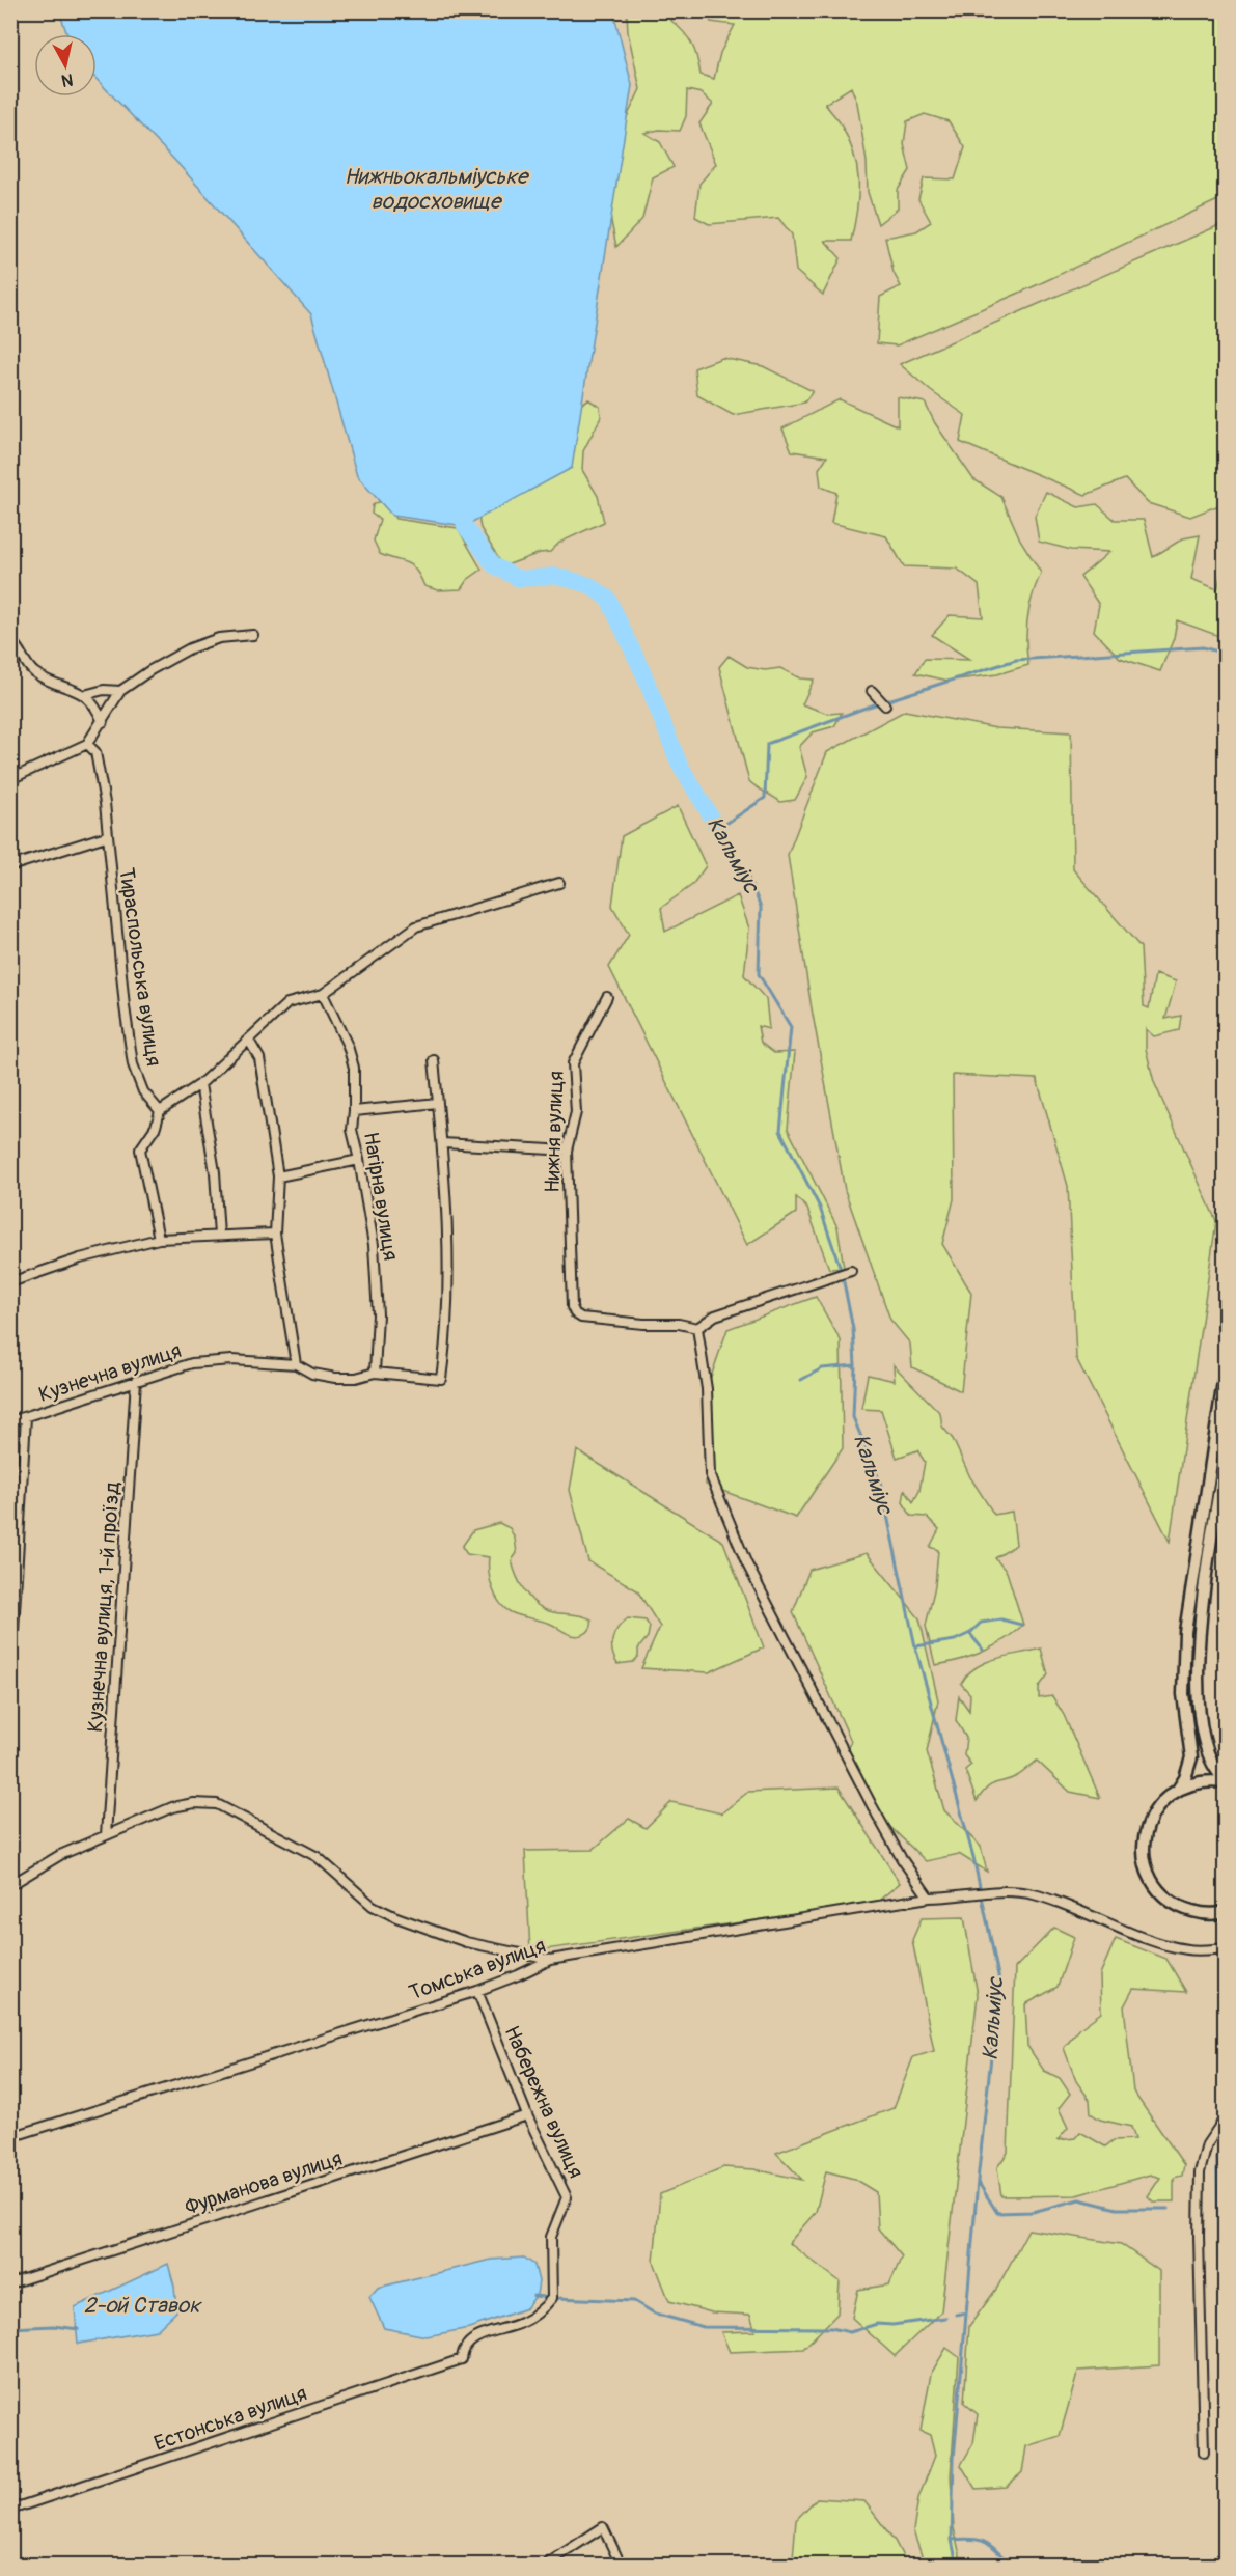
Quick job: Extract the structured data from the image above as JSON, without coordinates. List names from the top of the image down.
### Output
{
  "streets": {
    "street": [
      "Тираспольська вулиця",
      "Нижня вулиця",
      "Нагірна вулиця",
      "Кузнечна вулиця",
      "Кузнечна вулиця, 1-й проїзд",
      "Томська вулиця",
      "Набережна вулиця",
      "Фурманова вулиця",
      "Естонська вулиця"
    ]
  },
  "crossings": [
    ["Нагірна вулиця", "Кузнечна вулиця"],
    ["Кузнечна вулиця", "Кузнечна вулиця, 1-й проїзд"],
    ["Томська вулиця", "Набережна вулиця"],
    ["Набережна вулиця", "Фурманова вулиця"],
    ["Набережна вулиця", "Естонська вулиця"]
  ],
  "water": ["Нижньокальміуське водосховище", "Кальміус", "2-ой Ставок"],
  "north": "bottom"
}
